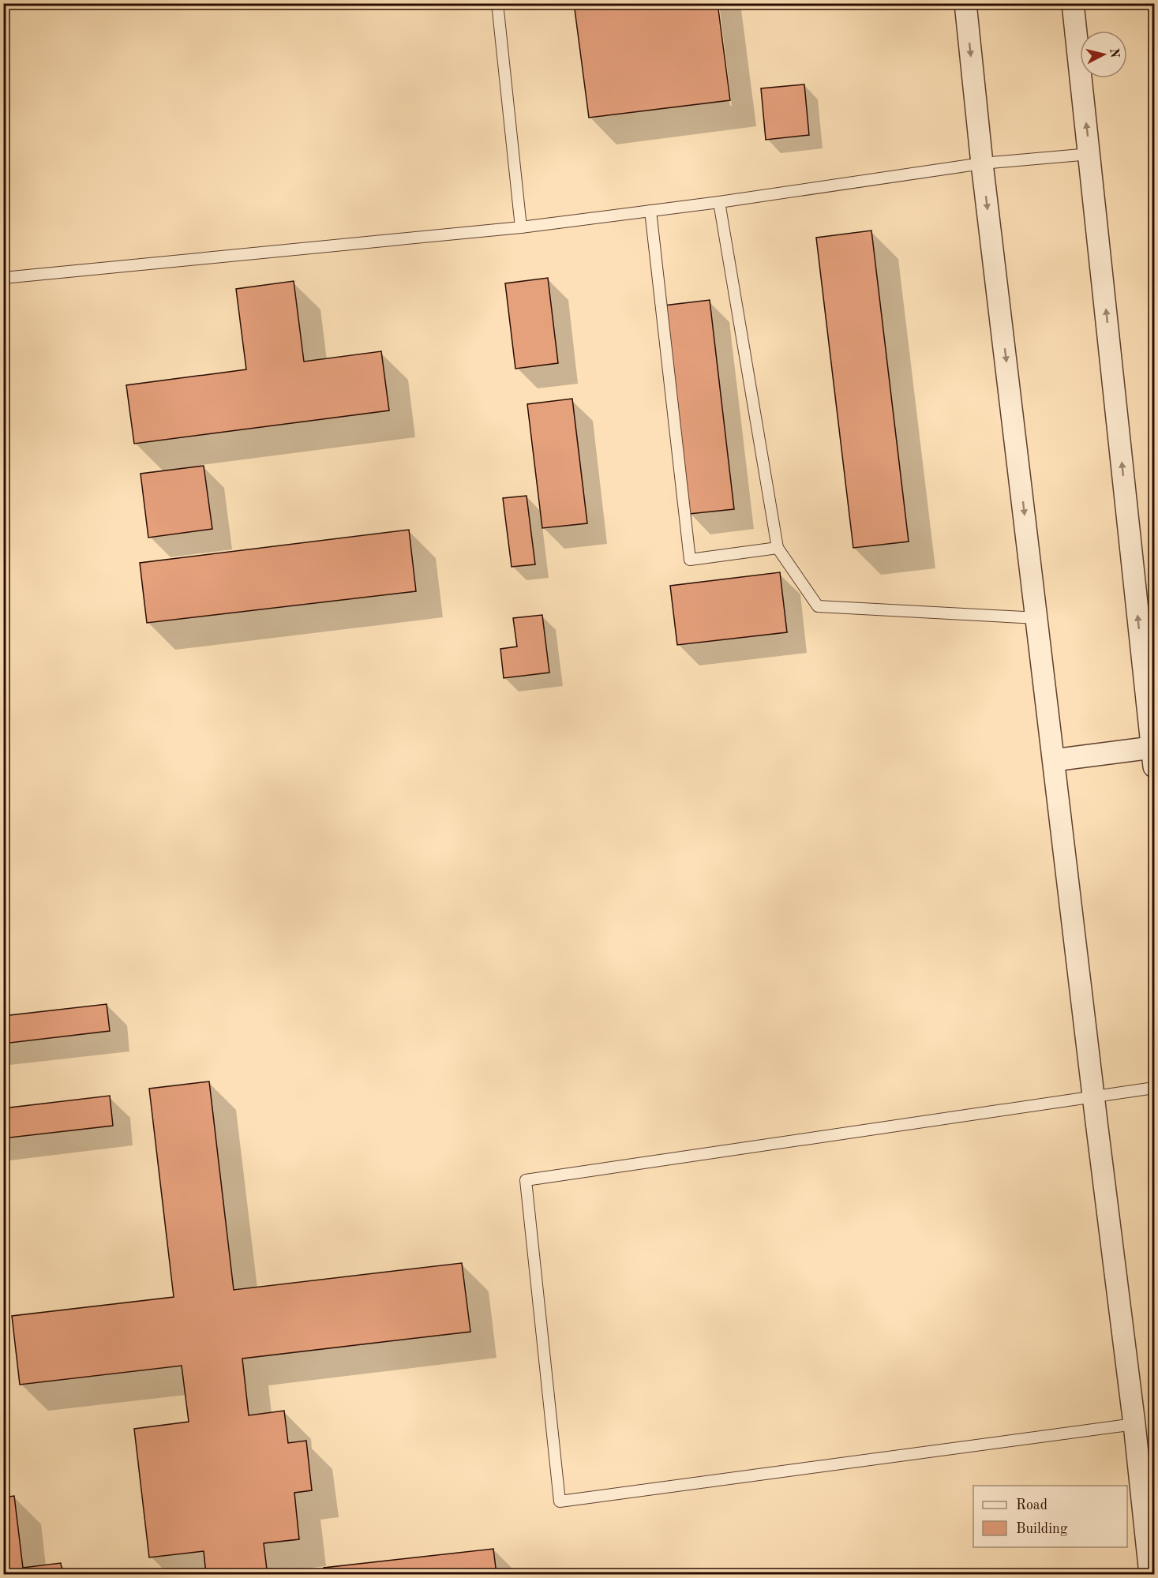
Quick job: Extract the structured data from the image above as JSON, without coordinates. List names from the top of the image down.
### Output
{
  "legend": ["Road", "Building"],
  "north": "right"
}
